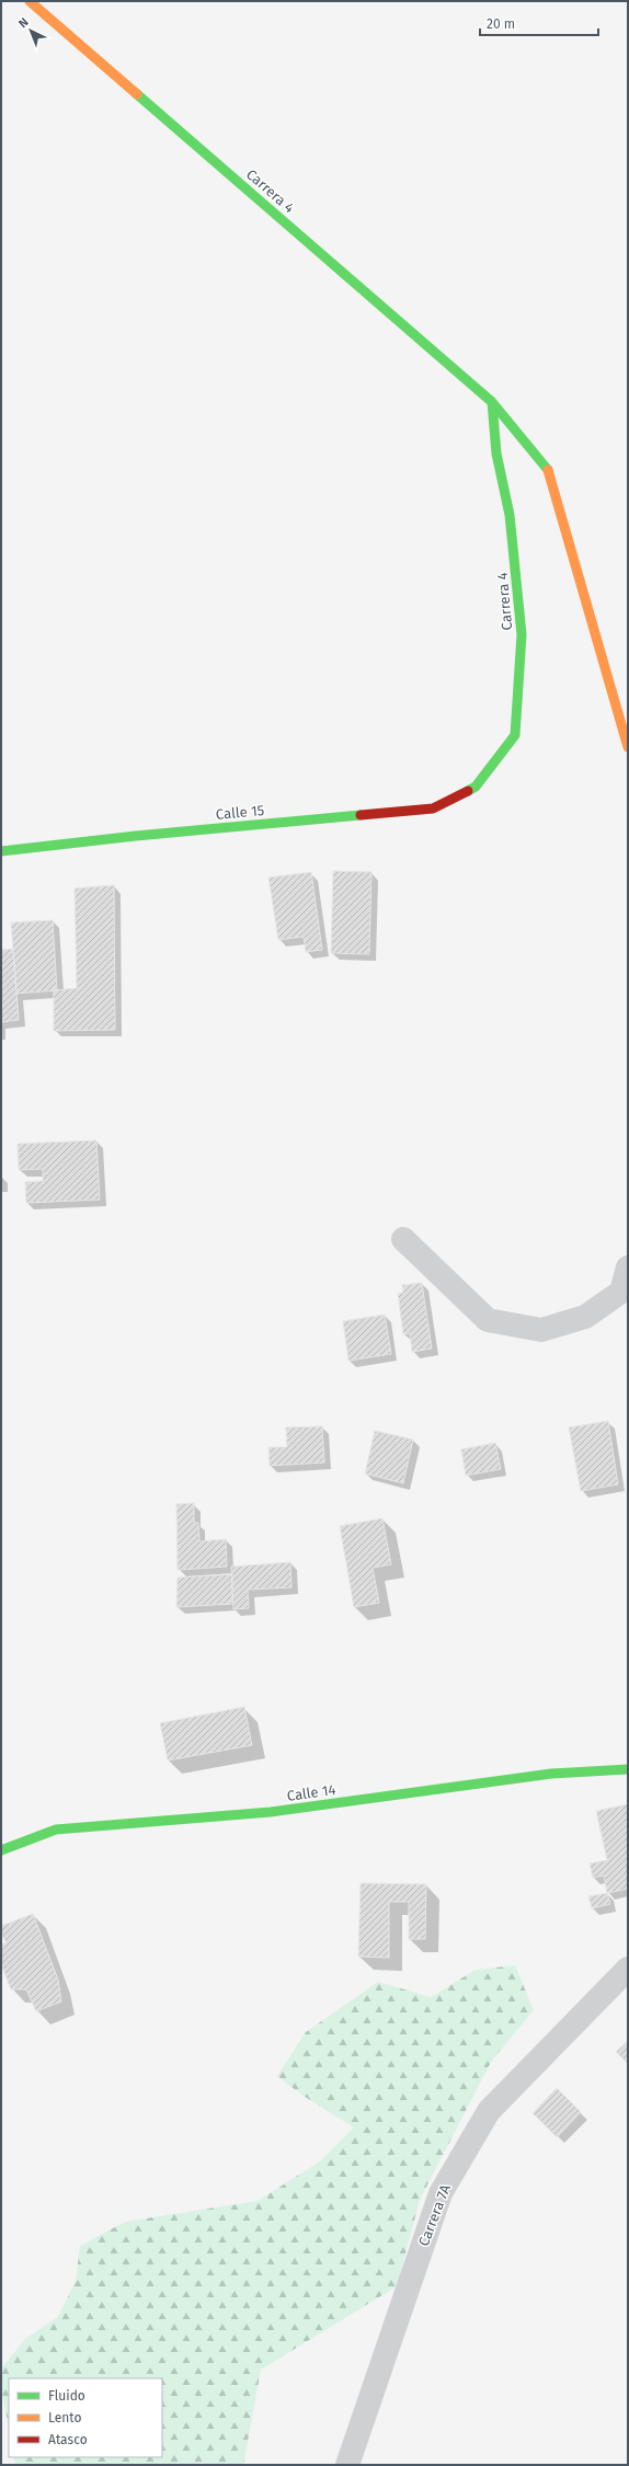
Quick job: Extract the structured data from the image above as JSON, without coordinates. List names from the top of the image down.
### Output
{
  "streets": {
    "street": [
      "Carrera 4",
      "Calle 15",
      "Calle 14",
      "Carrera 7A"
    ]
  },
  "crossings": [
    ["Carrera 4", "Calle 15"]
  ],
  "legend": ["Fluido", "Lento", "Atasco"],
  "scale_bar": "20 m",
  "north": "top left"
}
